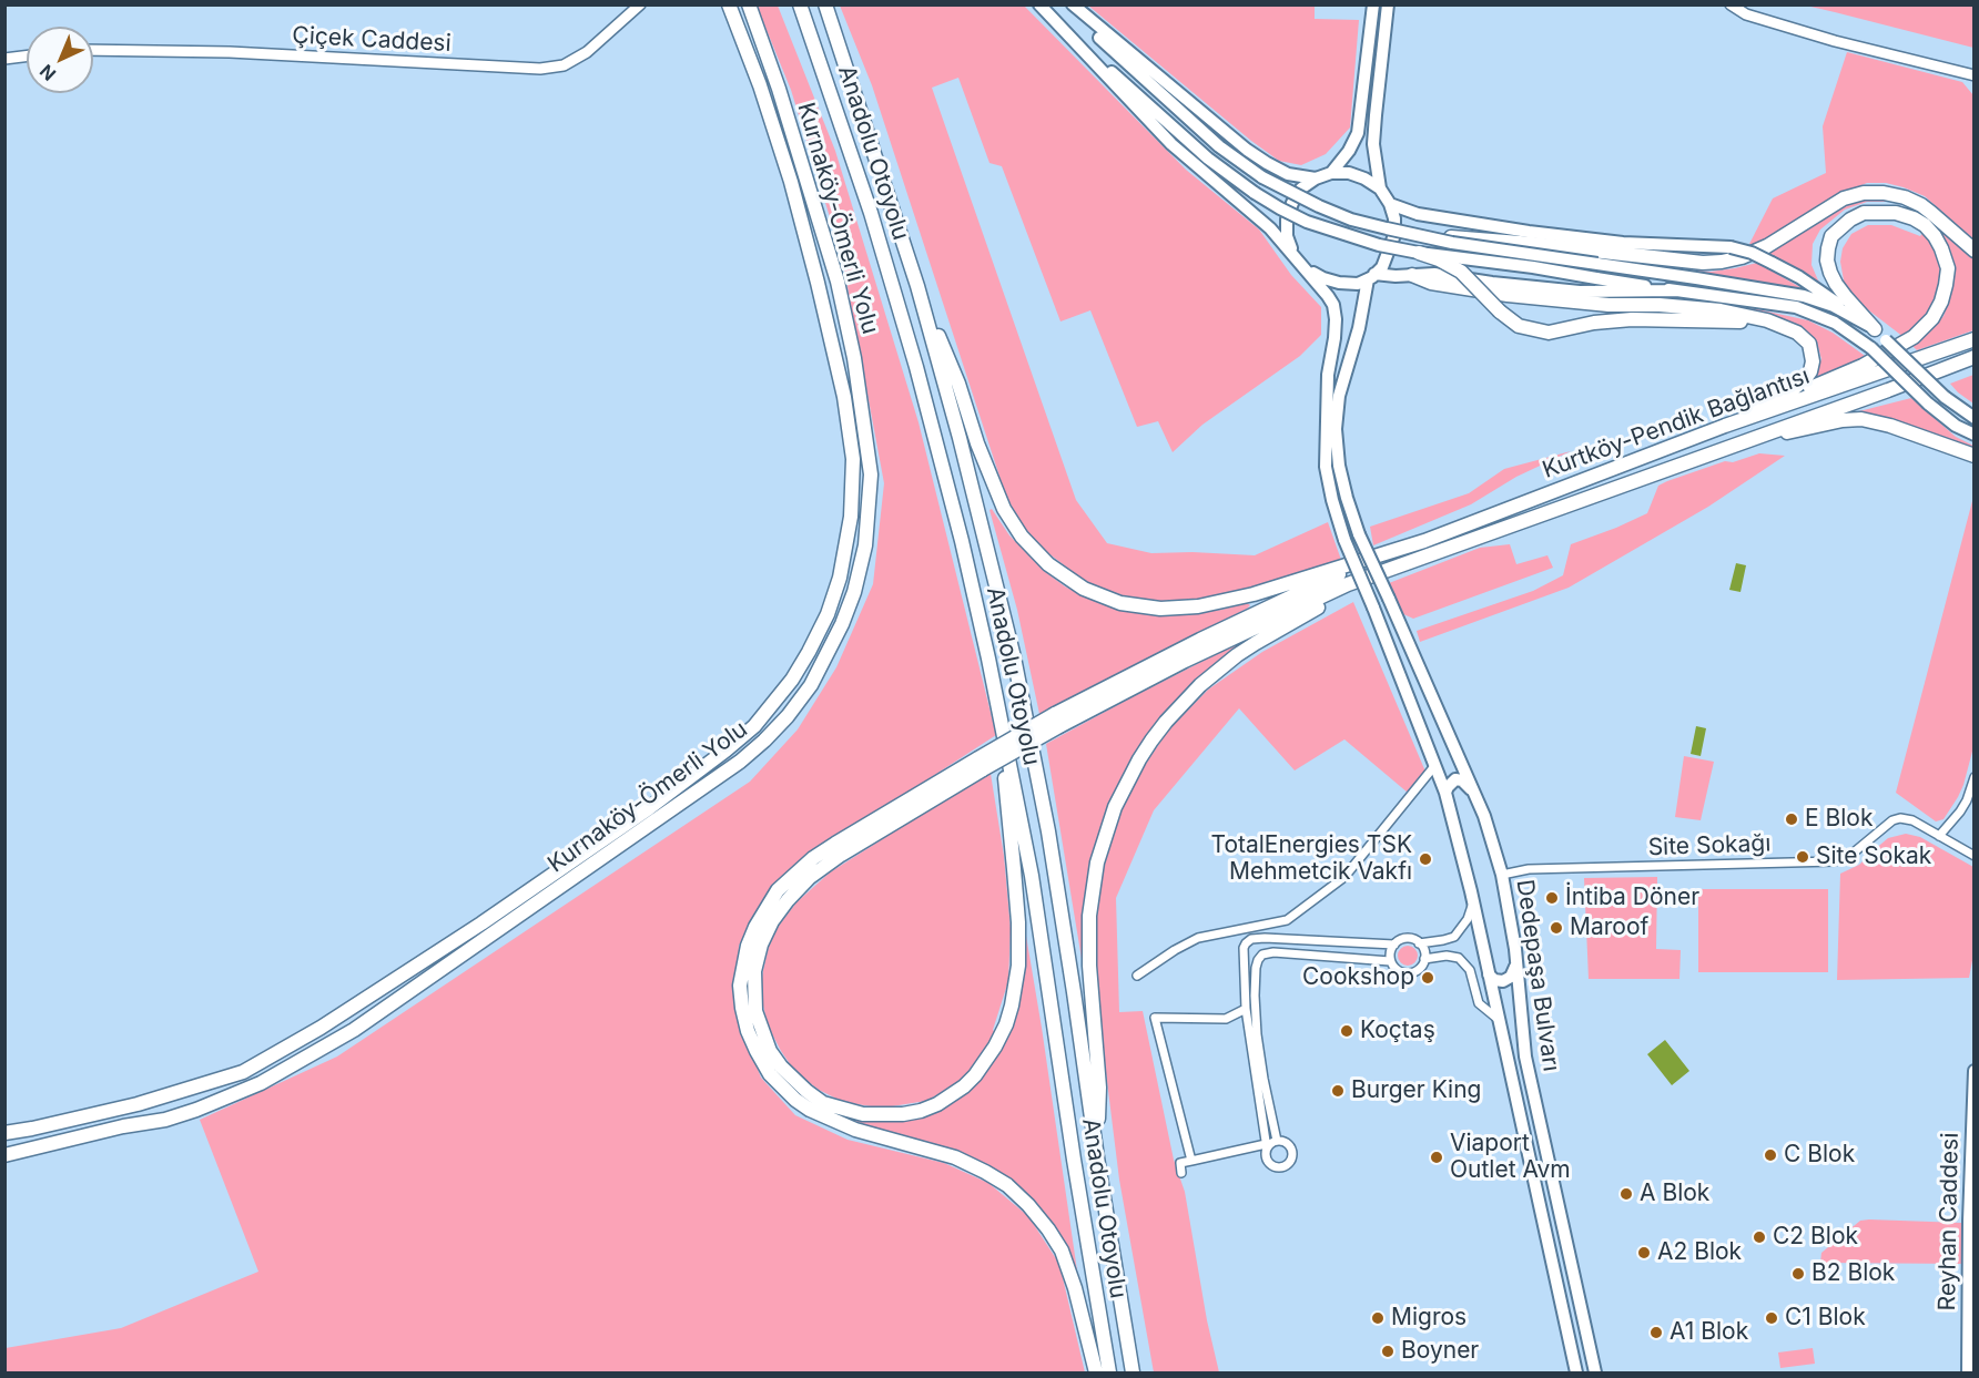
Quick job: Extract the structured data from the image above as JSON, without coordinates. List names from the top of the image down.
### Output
{
  "streets": {
    "highway": ["Anadolu Otoyolu", "Kurnaköy-Ömerli Yolu", "Kurtköy-Pendik Bağlantısı"],
    "main road": ["Dedepaşa Bulvarı", "Reyhan Caddesi"],
    "street": ["Çiçek Caddesi", "Site Sokağı"]
  },
  "crossings": [
    ["Site Sokağı", "Dedepaşa Bulvarı"]
  ],
  "places": [
    "E Blok",
    "Site Sokak",
    "TotalEnergies TSK Mehmetcik Vakfı",
    "İntiba Döner",
    "Maroof",
    "Cookshop",
    "Koçtaş",
    "Burger King",
    "C Blok",
    "Viaport Outlet Avm",
    "A Blok",
    "C2 Blok",
    "A2 Blok",
    "B2 Blok",
    "Migros",
    "C1 Blok",
    "A1 Blok",
    "Boyner"
  ],
  "north": "bottom left"
}
